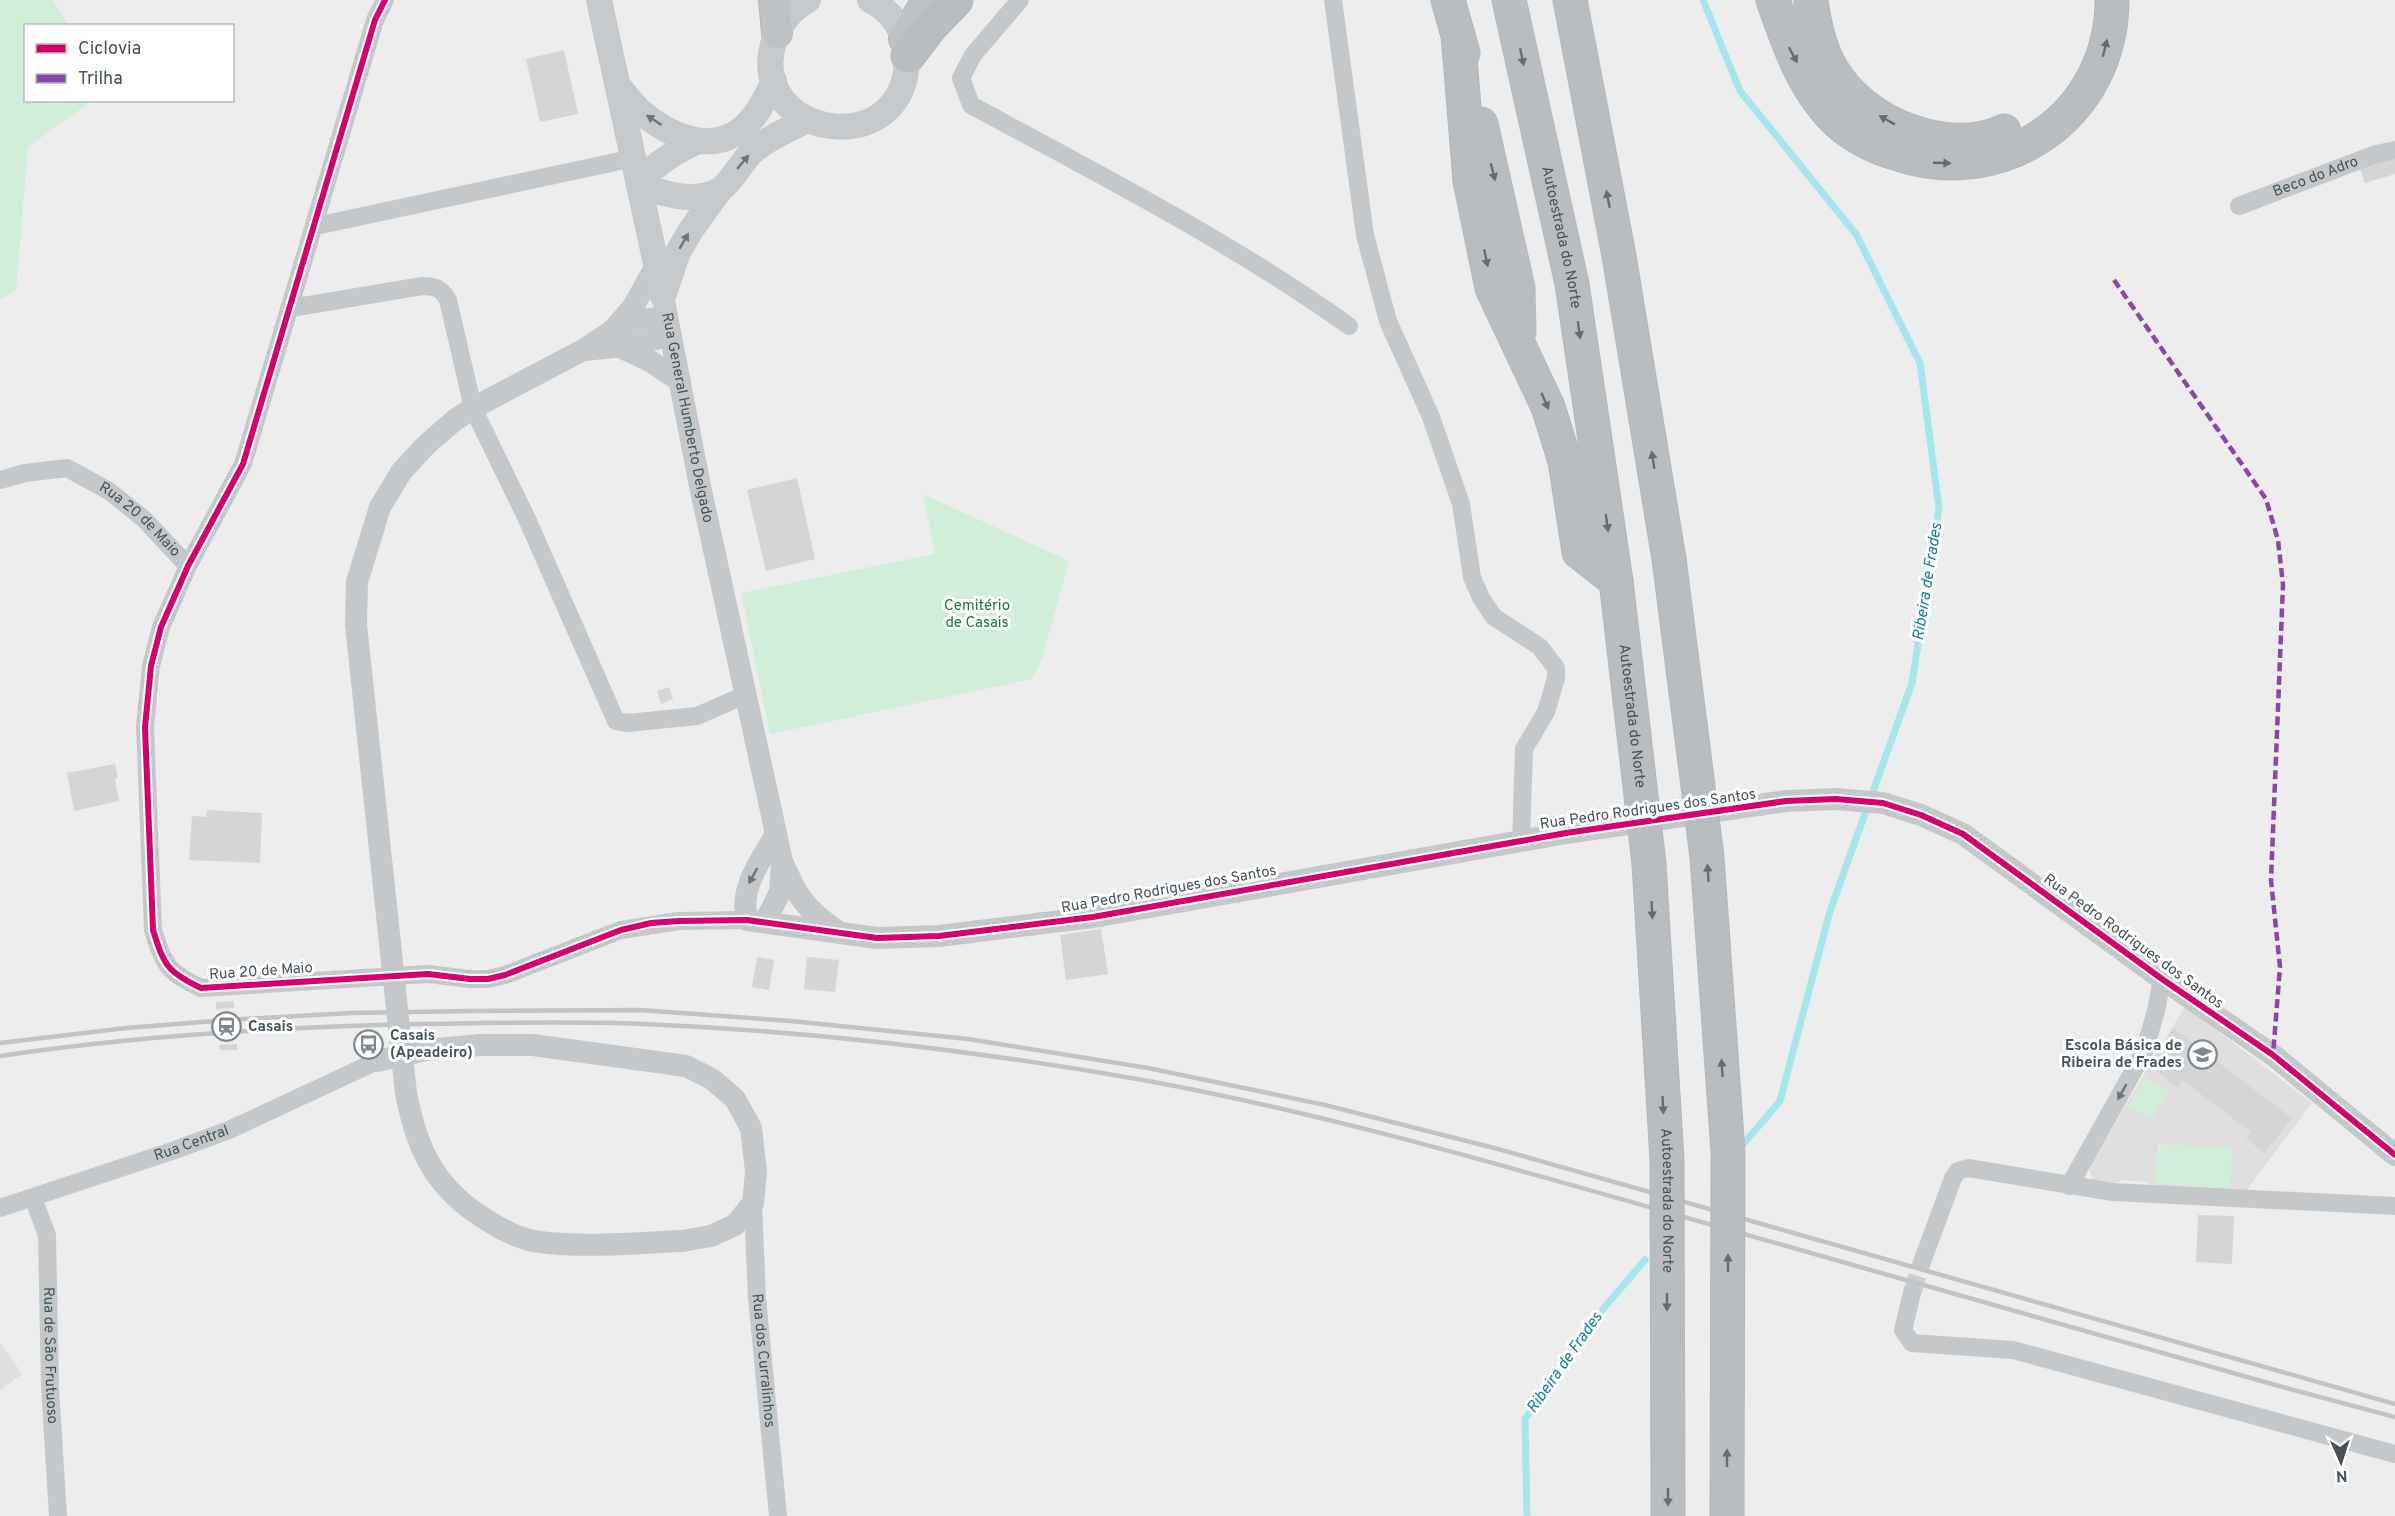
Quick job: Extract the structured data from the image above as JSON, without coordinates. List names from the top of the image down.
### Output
{
  "streets": {
    "highway": ["Autoestrada do Norte"],
    "main road": ["Rua General Humberto Delgado"],
    "street": [
      "Beco do Adro",
      "Rua 20 de Maio",
      "Rua Pedro Rodrigues dos Santos",
      "Rua Central",
      "Rua de São Frutuoso",
      "Rua dos Curralinhos"
    ]
  },
  "crossings": [
    ["Rua General Humberto Delgado", "Rua Pedro Rodrigues dos Santos"],
    ["Rua 20 de Maio", "Rua Pedro Rodrigues dos Santos"],
    ["Rua Central", "Rua de São Frutuoso"]
  ],
  "water": ["Ribeira de Frades"],
  "parks": ["Cemitério de Casais"],
  "places": {
    "station": ["Casais"],
    "bus stop": ["Casais (Apeadeiro)"],
    "school or university": ["Escola Básica de Ribeira de Frades"]
  },
  "legend": ["Ciclovia", "Trilha"],
  "north": "bottom"
}
